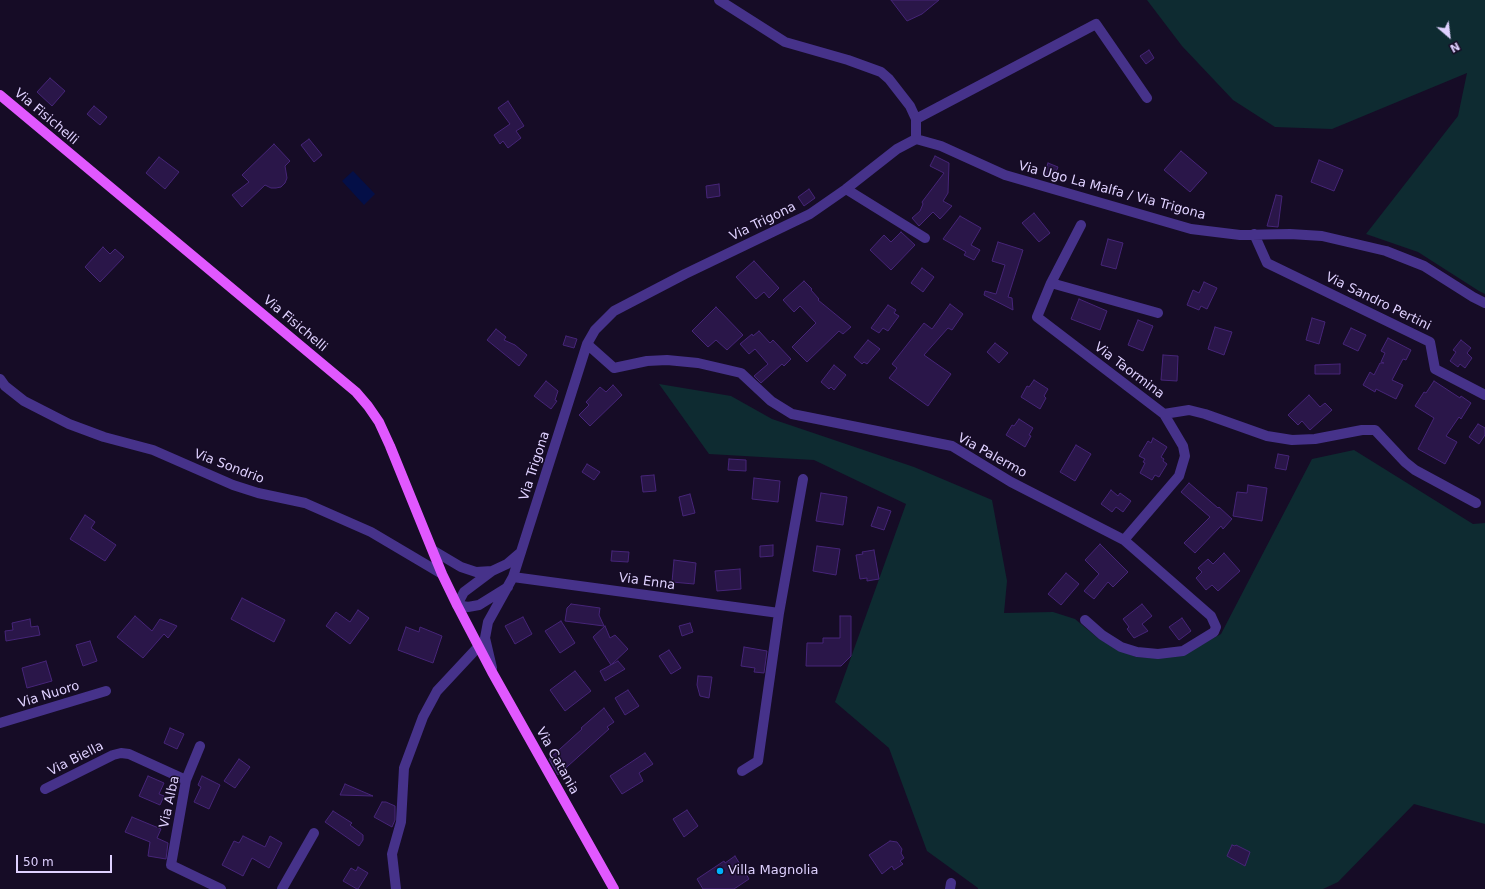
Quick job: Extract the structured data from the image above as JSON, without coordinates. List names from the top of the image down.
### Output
{
  "streets": {
    "main road": ["Via Fisichelli", "Via Catania"],
    "street": [
      "Via Ugo La Malfa / Via Trigona",
      "Via Trigona",
      "Via Sandro Pertini",
      "Via Taormina",
      "Via Palermo",
      "Via Sondrio",
      "Via Enna",
      "Via Nuoro",
      "Via Biella",
      "Via Alba"
    ]
  },
  "crossings": [
    ["Via Fisichelli", "Via Sondrio"],
    ["Via Fisichelli", "Via Catania"],
    ["Via Ugo La Malfa / Via Trigona", "Via Trigona"],
    ["Via Ugo La Malfa / Via Trigona", "Via Sandro Pertini"],
    ["Via Trigona", "Via Palermo"],
    ["Via Trigona", "Via Enna"],
    ["Via Trigona", "Via Catania"],
    ["Via Taormina", "Via Palermo"],
    ["Via Biella", "Via Alba"]
  ],
  "places": ["Villa Magnolia"],
  "scale_bar": "50 m",
  "north": "bottom right"
}
